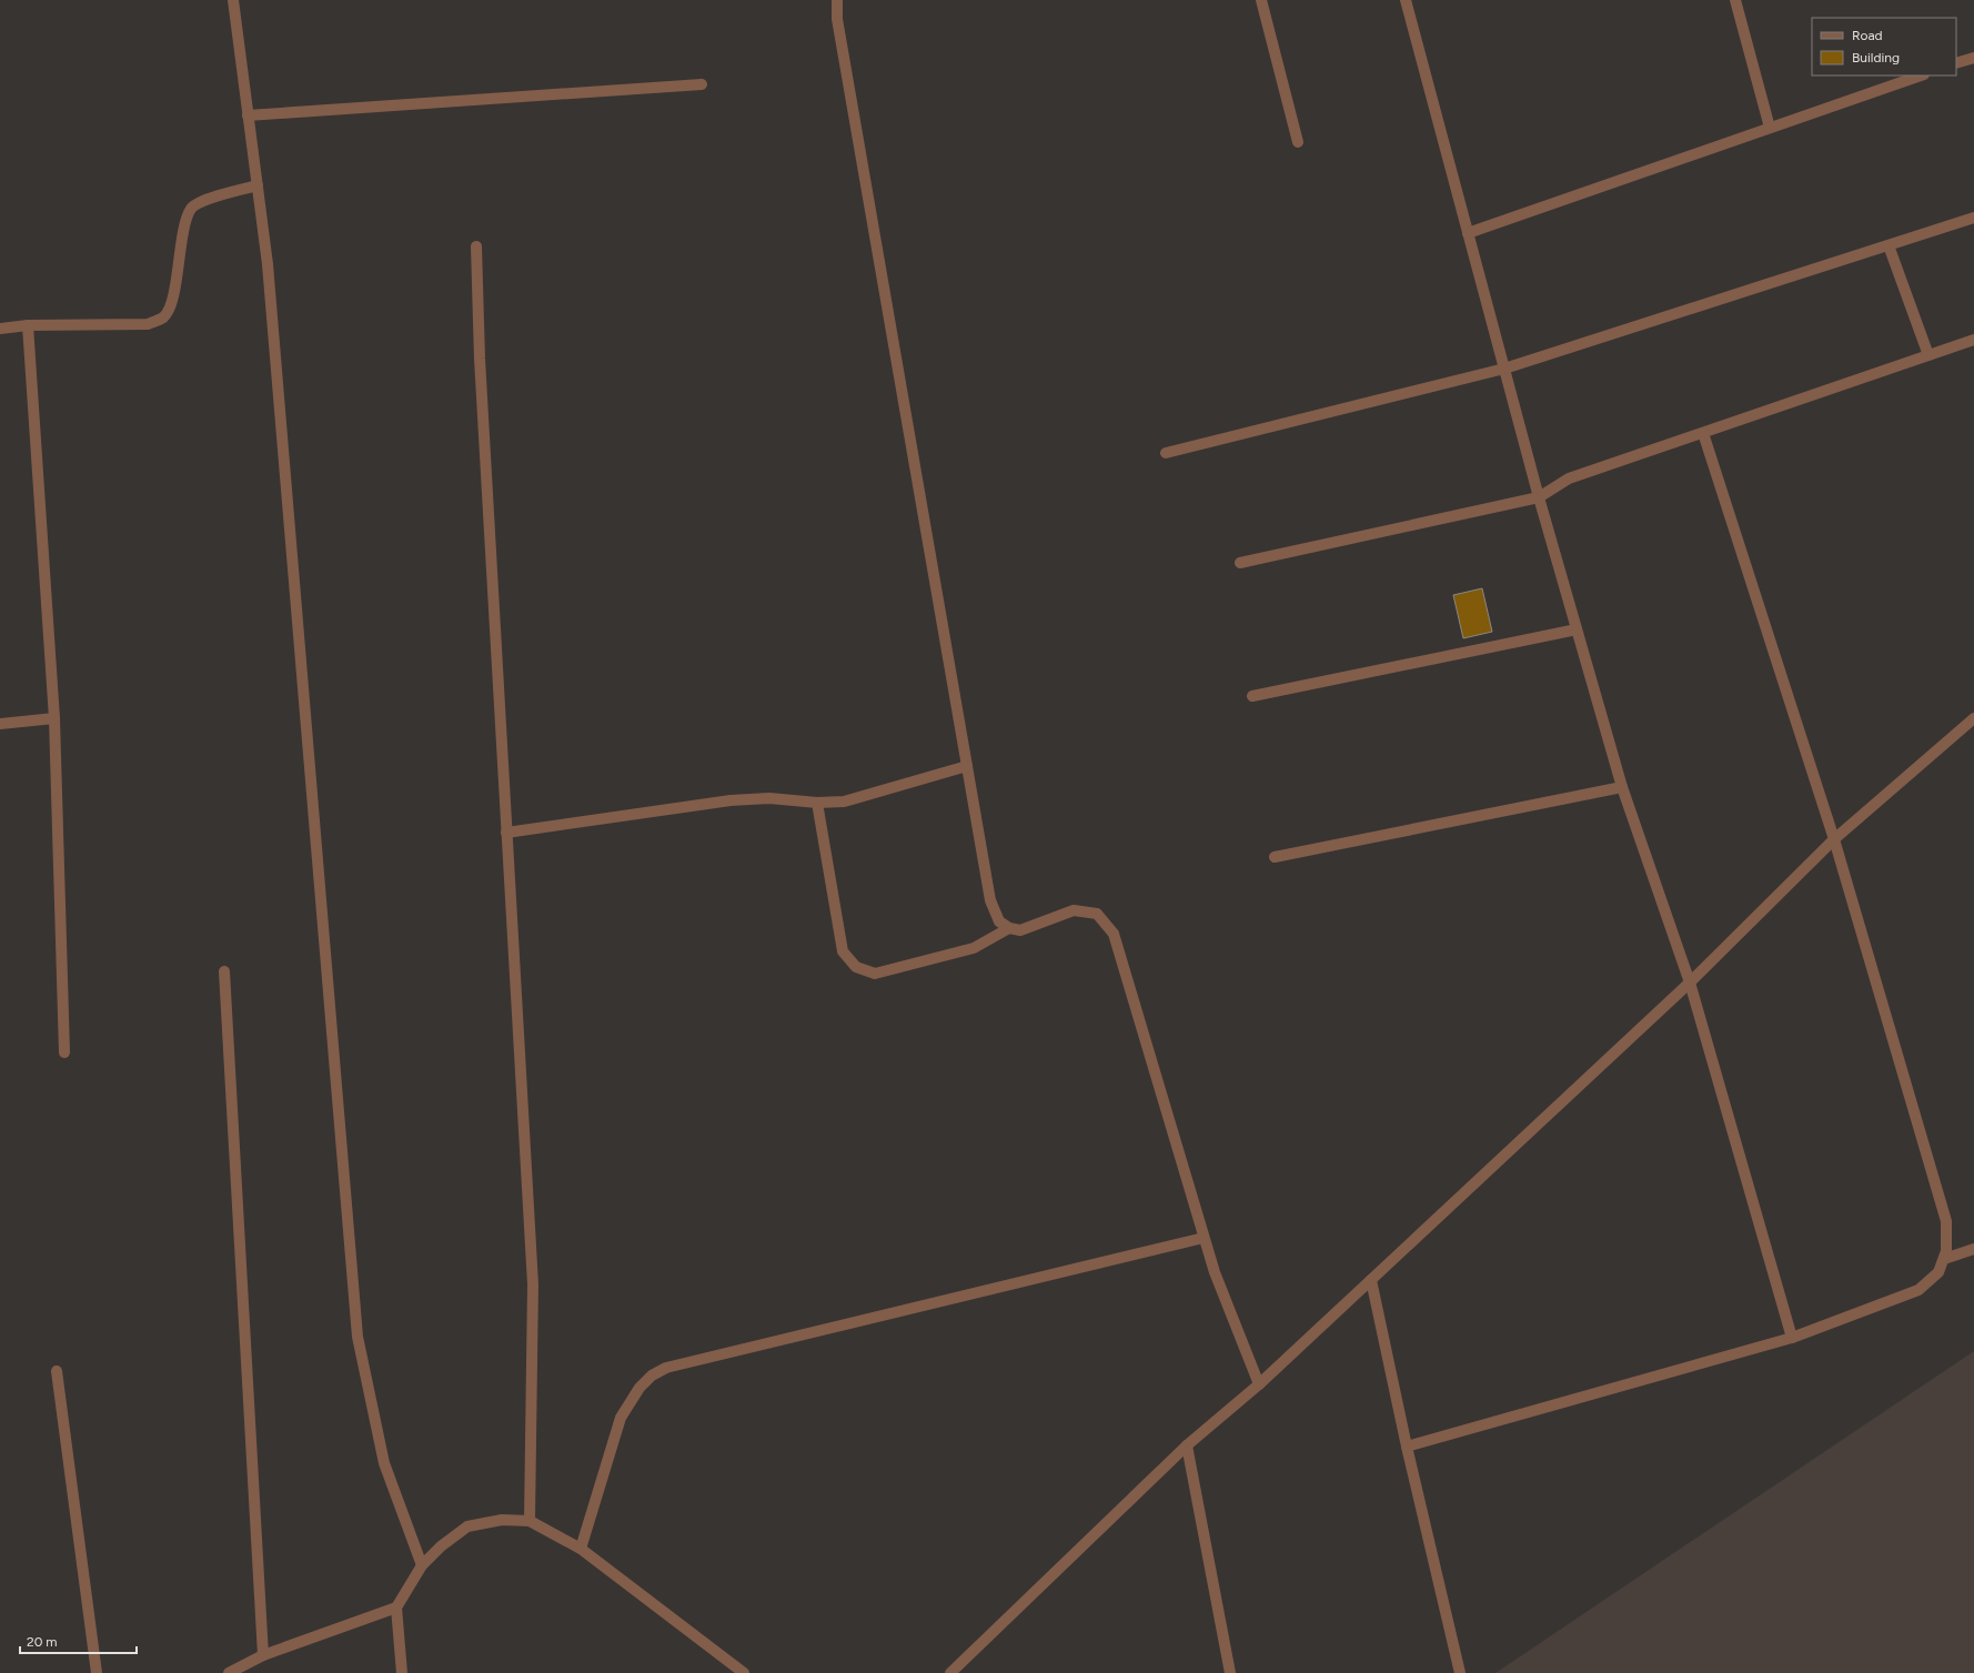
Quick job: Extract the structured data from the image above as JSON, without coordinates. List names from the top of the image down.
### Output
{
  "legend": ["Road", "Building"],
  "scale_bar": "20 m"
}
